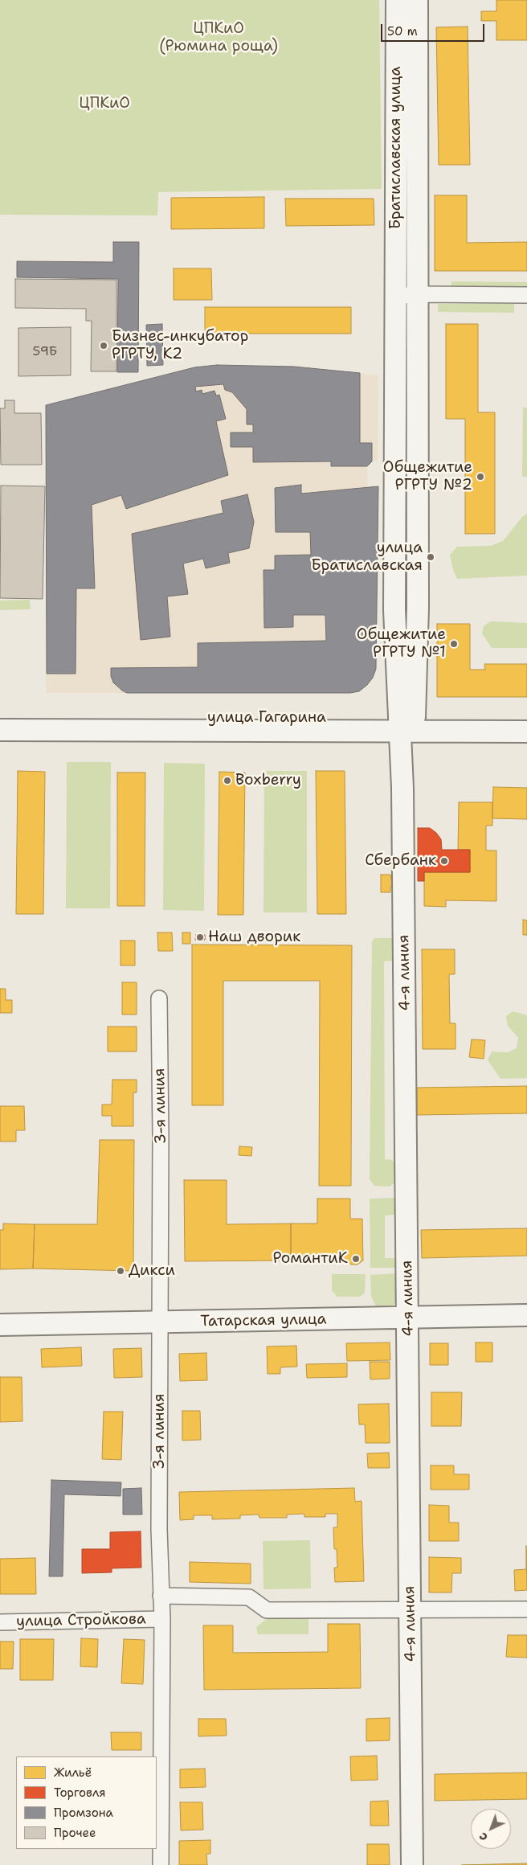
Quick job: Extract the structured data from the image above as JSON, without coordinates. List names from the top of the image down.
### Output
{
  "streets": {
    "street": [
      "Братиславская улица",
      "улица Гагарина",
      "4-я линия",
      "3-я линия",
      "Татарская улица",
      "улица Стройкова"
    ]
  },
  "crossings": [
    ["Братиславская улица", "улица Гагарина"],
    ["Братиславская улица", "4-я линия"],
    ["улица Гагарина", "4-я линия"],
    ["4-я линия", "Татарская улица"],
    ["4-я линия", "улица Стройкова"],
    ["3-я линия", "Татарская улица"],
    ["3-я линия", "улица Стройкова"]
  ],
  "parks": ["ЦПКиО (Рюмина роща)", "ЦПКиО"],
  "places": [
    "Бизнес-инкубатор РГРТУ, К2",
    "Общежитие РГРТУ №2",
    "улица Братиславская",
    "Общежитие РГРТУ №1",
    "Boxberry",
    "Сбербанк",
    "Наш дворик",
    "РомантиК",
    "Дикси"
  ],
  "house_numbers": ["59Б"],
  "legend": [
    "Жильё",
    "Торговля",
    "Промзона",
    "Прочее"
  ],
  "scale_bar": "50 m",
  "north": "bottom left"
}
